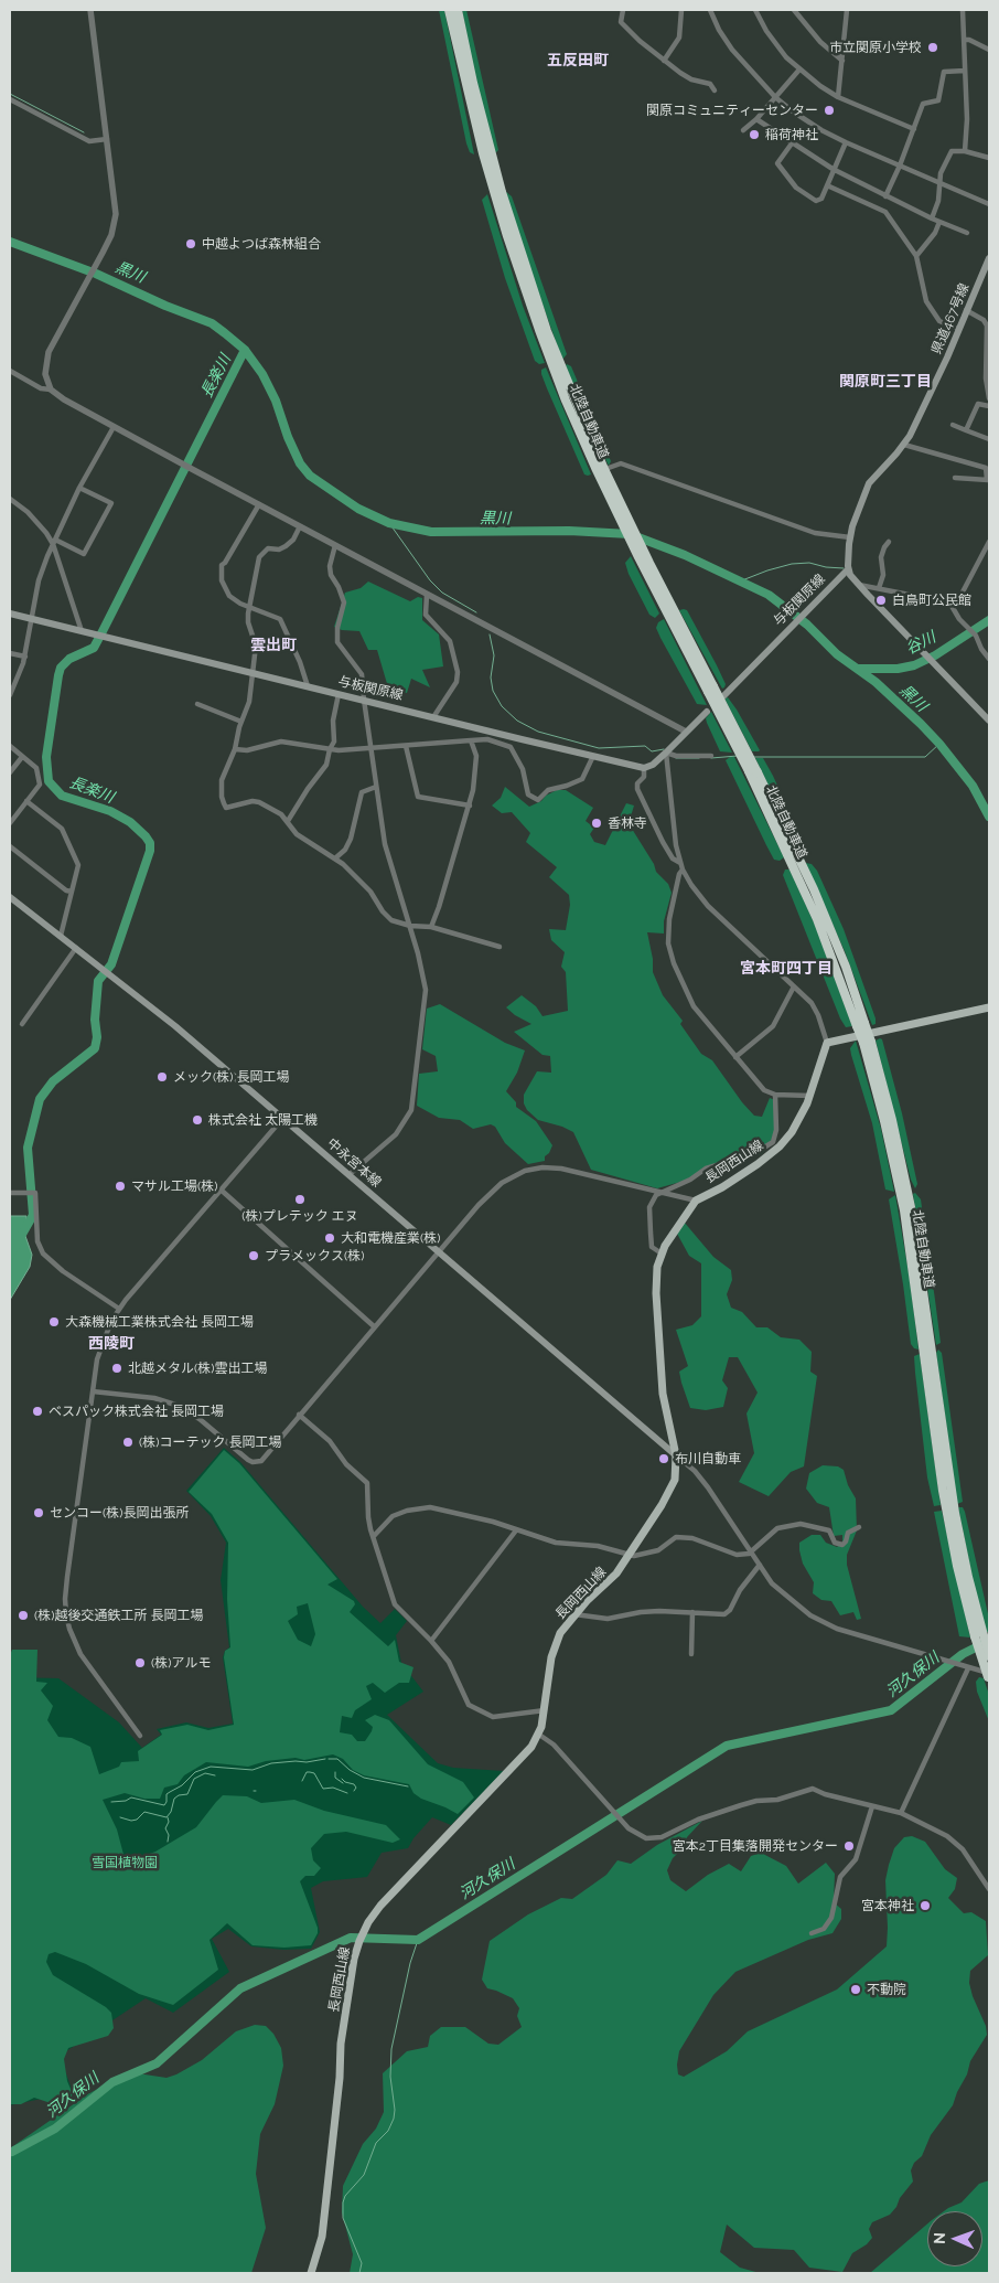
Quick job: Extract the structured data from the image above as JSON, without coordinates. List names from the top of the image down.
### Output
{
  "streets": {
    "highway": ["北陸自動車道"],
    "main road": [
      "県道467号線",
      "与板関原線",
      "長岡西山線",
      "中永宮本線"
    ]
  },
  "crossings": [
    ["県道467号線", "与板関原線"],
    ["長岡西山線", "中永宮本線"]
  ],
  "districts": [
    "五反田町",
    "関原町三丁目",
    "雲出町",
    "宮本町四丁目",
    "西陵町"
  ],
  "water": [
    "黒川",
    "長楽川",
    "谷川",
    "河久保川"
  ],
  "parks": ["雪国植物園"],
  "places": [
    "市立関原小学校",
    "関原コミュニティーセンター",
    "稲荷神社",
    "中越よつば森林組合",
    "白鳥町公民館",
    "香林寺",
    "メック(株) 長岡工場",
    "株式会社 太陽工機",
    "マサル工場(株)",
    "(株)プレテック エヌ",
    "大和電機産業(株)",
    "プラメックス(株)",
    "大森機械工業株式会社 長岡工場",
    "北越メタル(株)雲出工場",
    "ベスパック株式会社 長岡工場",
    "(株)コーテック 長岡工場",
    "布川自動車",
    "センコー(株)長岡出張所",
    "(株)越後交通鉄工所 長岡工場",
    "(株)アルモ",
    "宮本2丁目集落開発センター",
    "宮本神社",
    "不動院"
  ],
  "north": "left"
}
